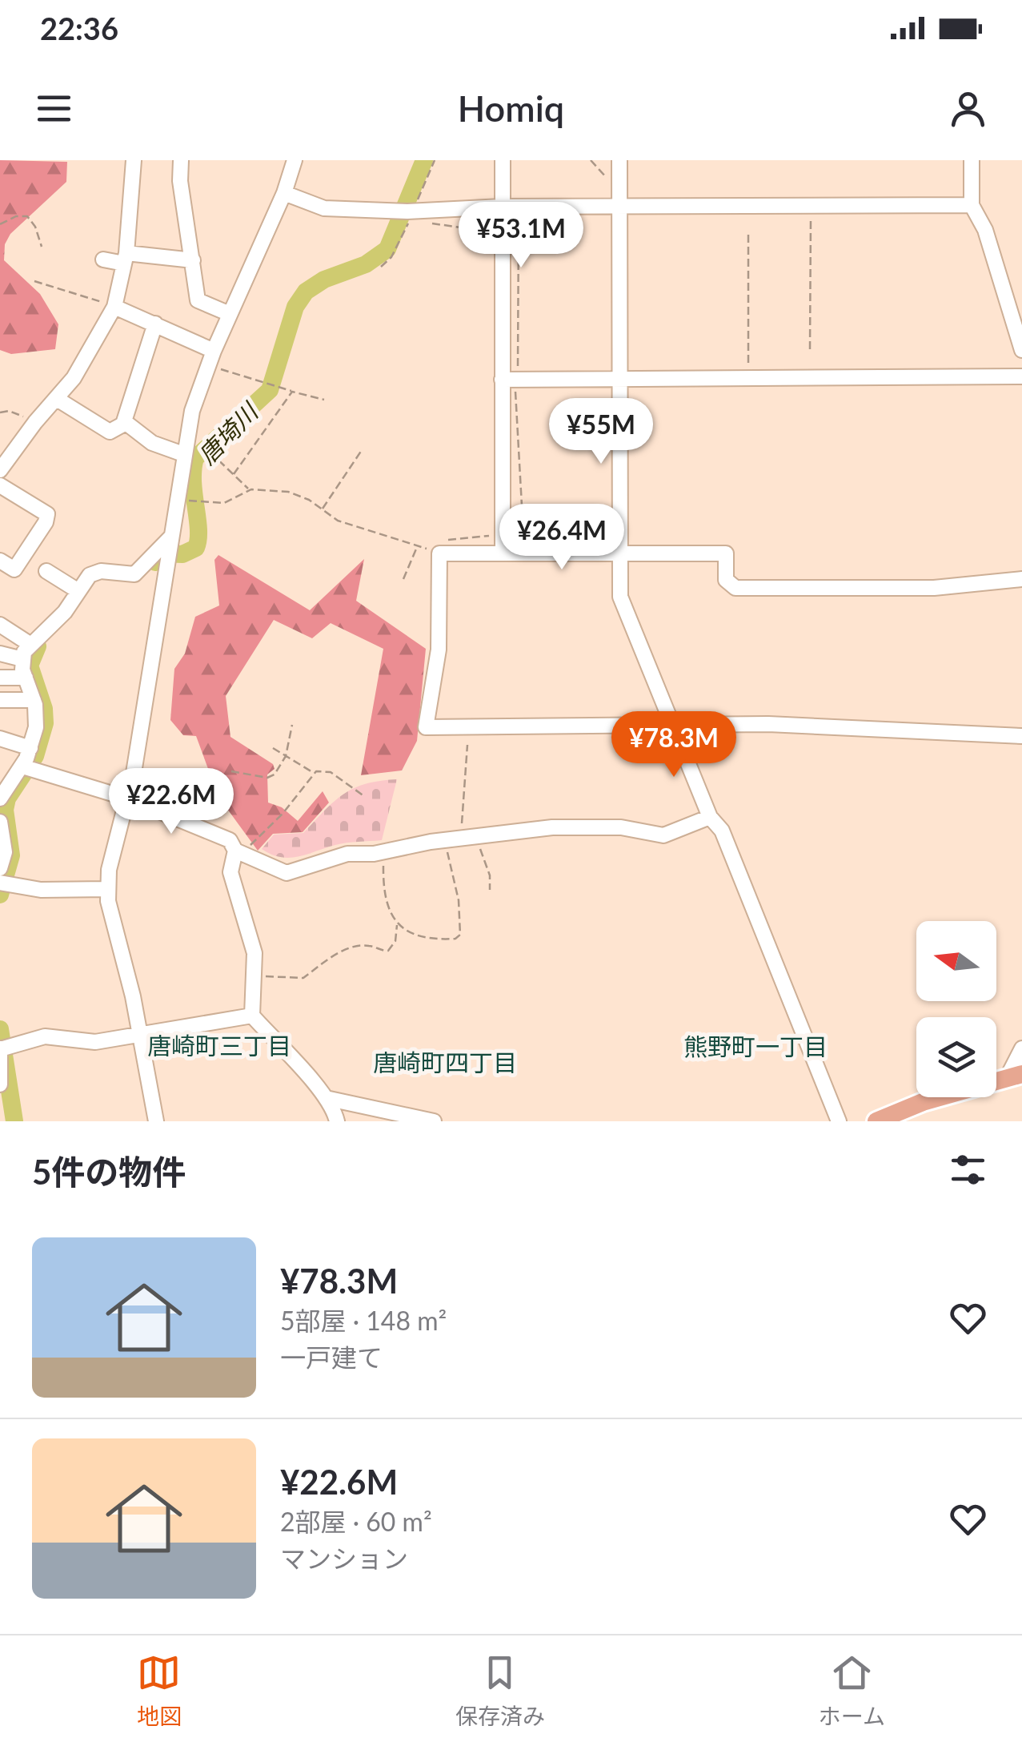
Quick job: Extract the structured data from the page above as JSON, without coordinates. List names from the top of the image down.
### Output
{
  "districts": ["唐崎町三丁目", "熊野町一丁目", "唐崎町四丁目"],
  "water": ["唐埼川"],
  "north": "left",
  "page": {
    "status": "22:36",
    "header": "Homiq",
    "price": [
      "¥53.1M",
      "¥55M",
      "¥26.4M",
      "¥78.3M",
      "¥22.6M"
    ],
    "heading": "5件の物件",
    "list": [
      {
        "name": "¥78.3M",
        "note": "5部屋 · 148 m² · 一戸建て"
      },
      {
        "name": "¥22.6M",
        "note": "2部屋 · 60 m² · マンション"
      }
    ],
    "tabs": ["地図", "保存済み", "ホーム"]
  }
}
